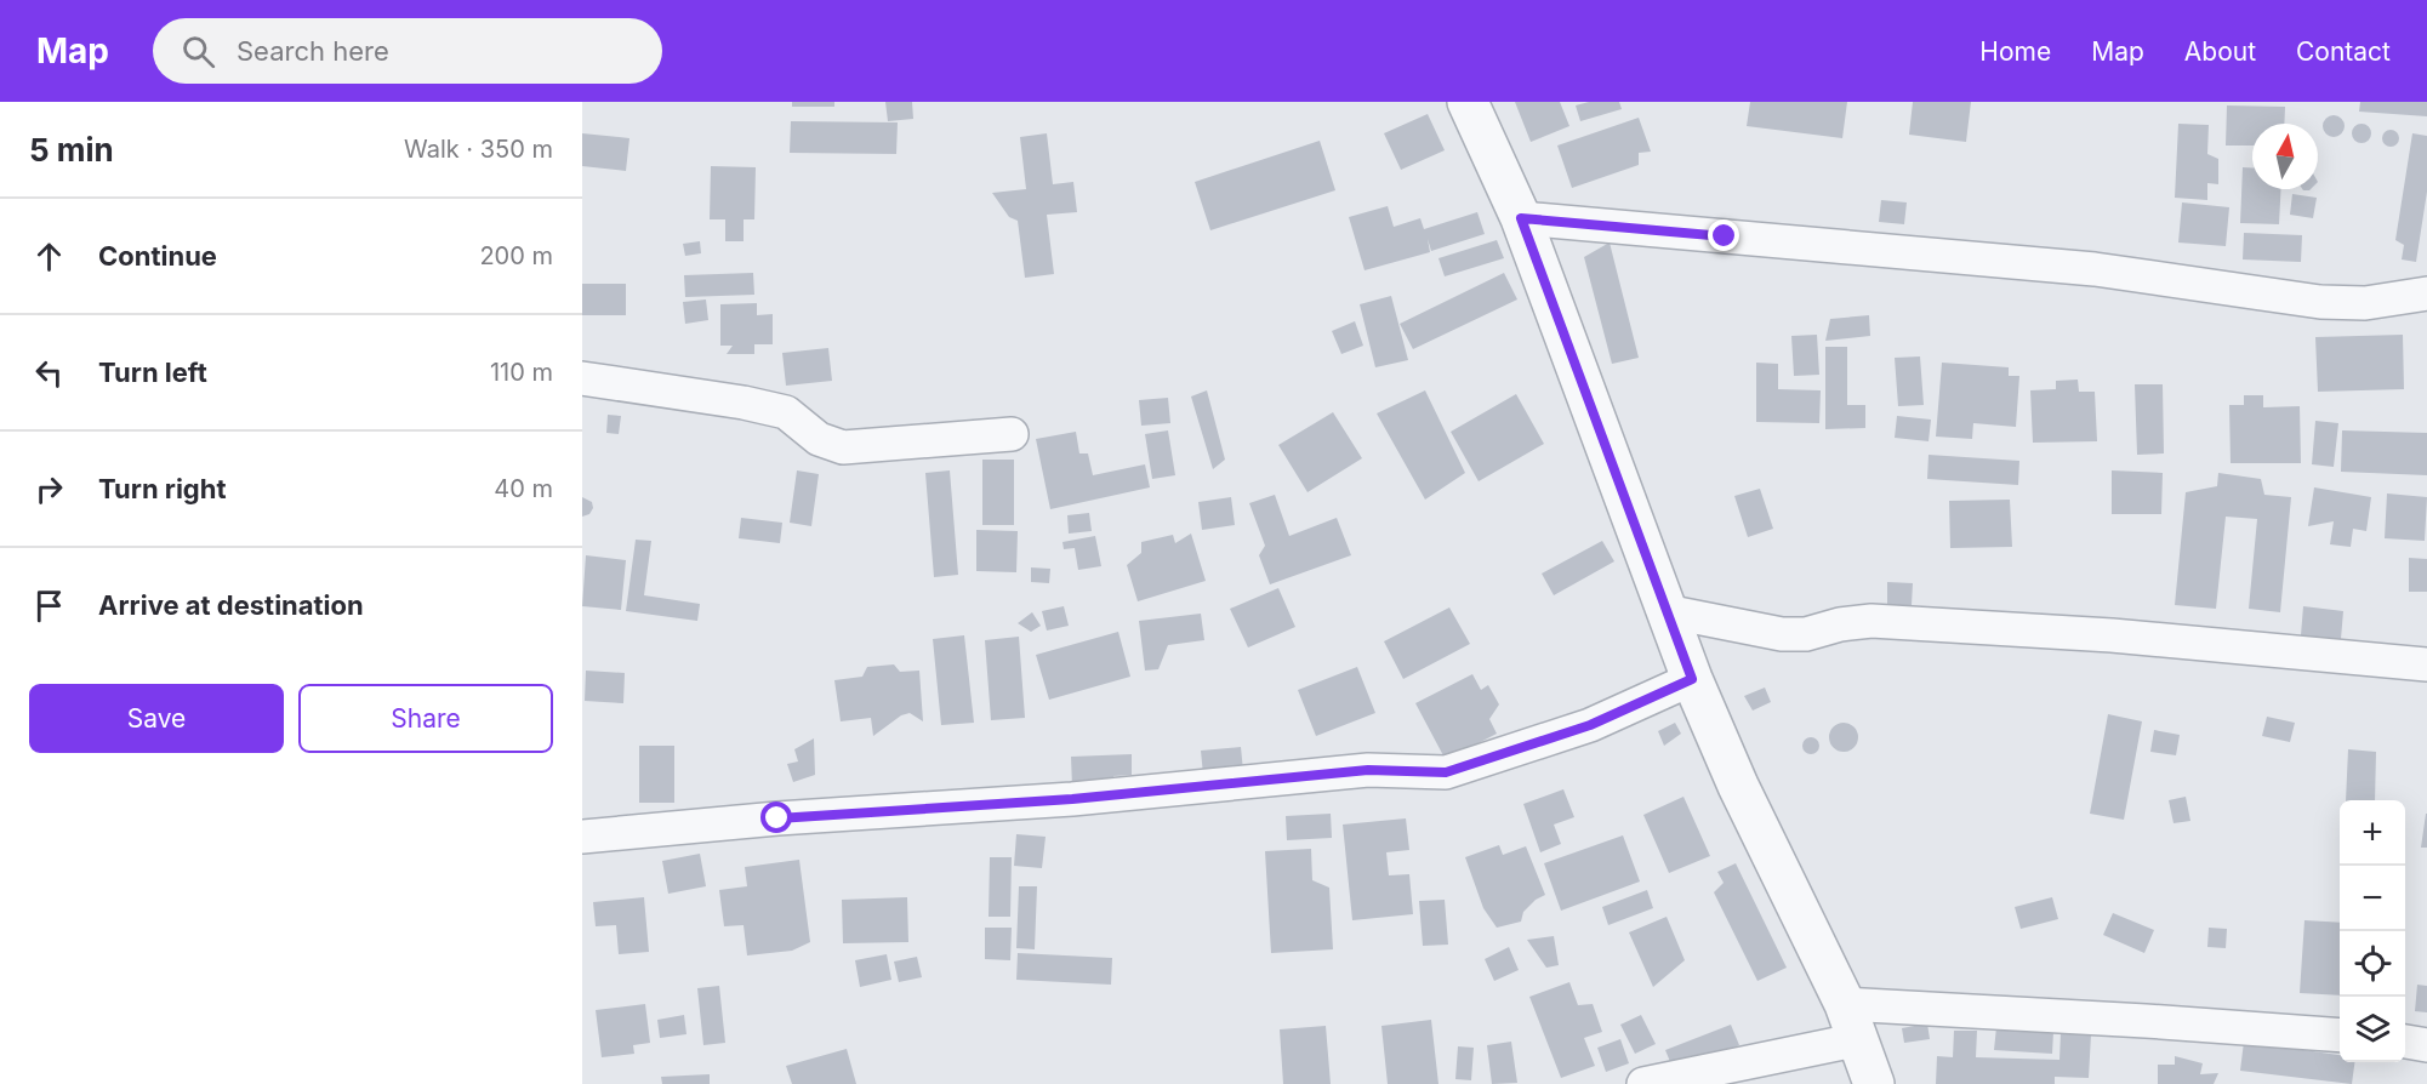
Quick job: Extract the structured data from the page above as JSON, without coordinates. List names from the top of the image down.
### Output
{
  "north": "top",
  "page": {
    "header": "Map",
    "search": "Search here",
    "nav": [
      "Home",
      "Map",
      "About",
      "Contact"
    ],
    "heading": ["5 min", "Walk · 350 m"],
    "list": [
      ["Continue", "200 m"],
      ["Turn left", "110 m"],
      ["Turn right", "40 m"],
      "Arrive at destination"
    ],
    "buttons": ["Save", "Share"],
    "map_buttons": ["+", "−"]
  }
}
